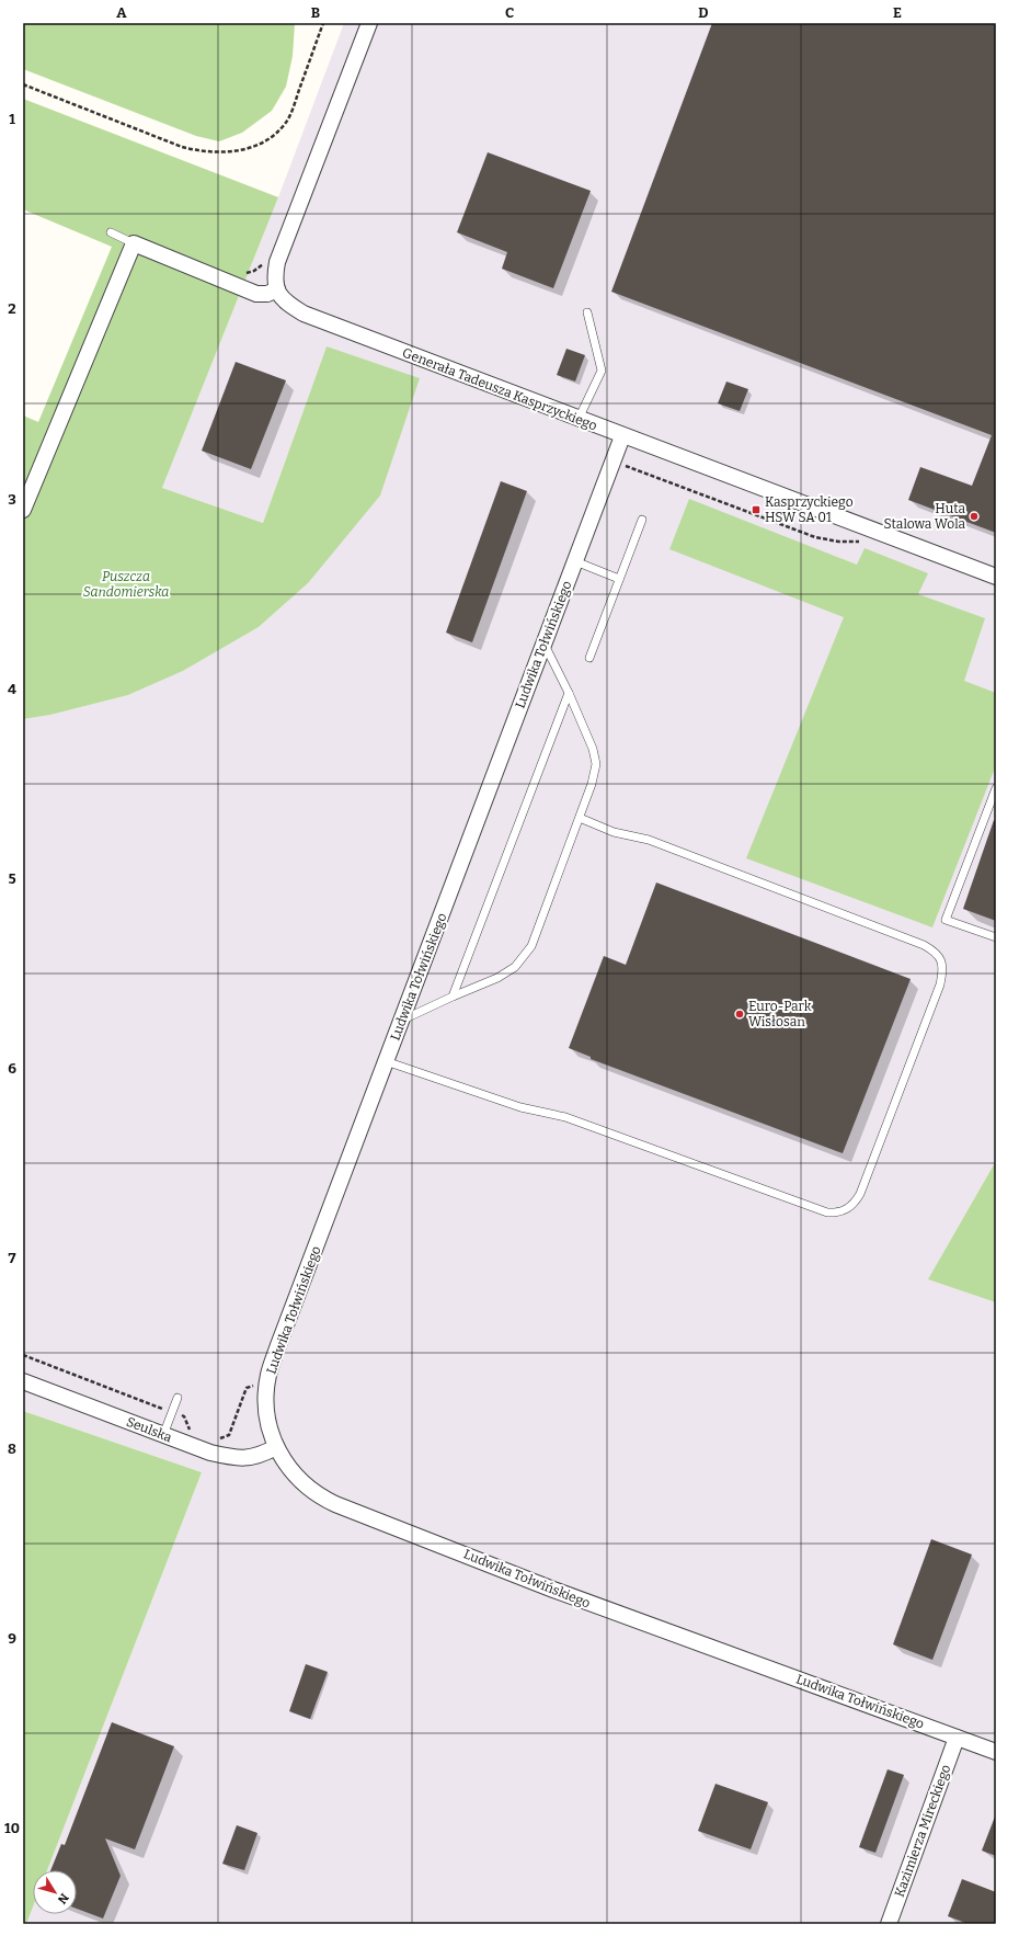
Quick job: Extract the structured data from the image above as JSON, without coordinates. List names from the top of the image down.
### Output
{
  "streets": {
    "street": [
      "Generała Tadeusza Kasprzyckiego",
      "Ludwika Tołwińskiego",
      "Seulska",
      "Kazimierza Mireckiego"
    ]
  },
  "crossings": [
    ["Generała Tadeusza Kasprzyckiego", "Ludwika Tołwińskiego"],
    ["Ludwika Tołwińskiego", "Seulska"],
    ["Ludwika Tołwińskiego", "Kazimierza Mireckiego"]
  ],
  "parks": ["Puszcza Sandomierska"],
  "places": {
    "transit": ["Kasprzyckiego HSW SA 01"],
    "other": ["Huta Stalowa Wola", "Euro-Park Wisłosan"]
  },
  "north": "bottom right",
  "grid": {
    "columns": [
      "A",
      "B",
      "C",
      "D",
      "E"
    ],
    "rows": [
      "1",
      "2",
      "3",
      "4",
      "5",
      "6",
      "7",
      "8",
      "9",
      "10"
    ]
  }
}
